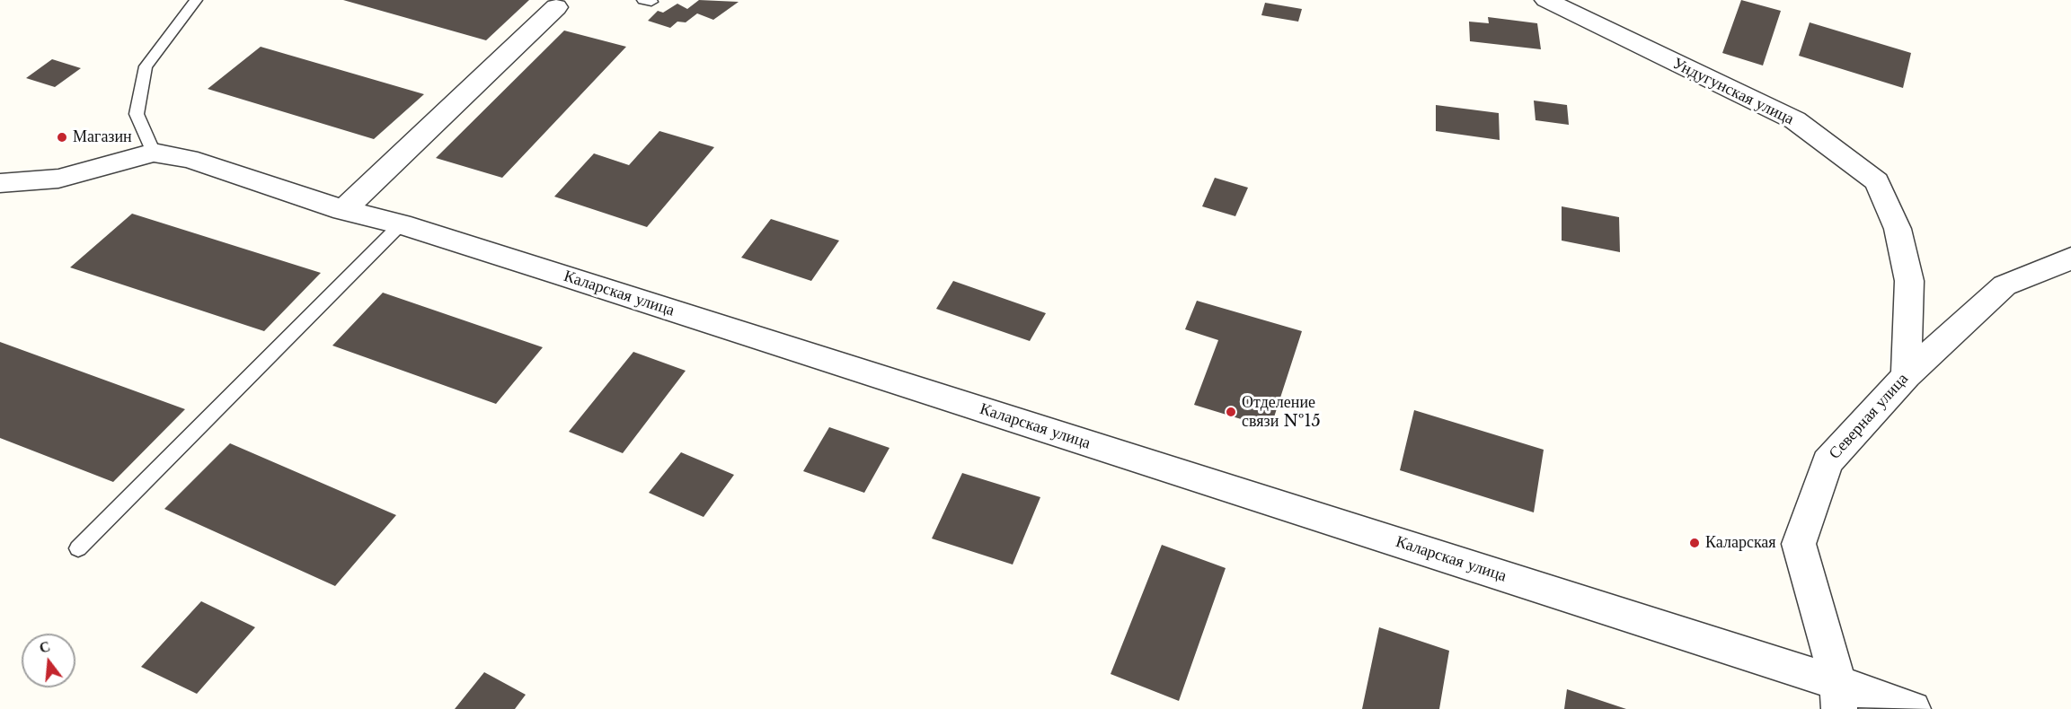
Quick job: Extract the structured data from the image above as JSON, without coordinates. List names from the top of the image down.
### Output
{
  "streets": {
    "street": ["Ундугунская улица", "Каларская улица", "Северная улица"]
  },
  "crossings": [
    ["Ундугунская улица", "Северная улица"],
    ["Каларская улица", "Северная улица"]
  ],
  "places": ["Магазин", "Отделение связи №15", "Каларская"],
  "north": "top"
}
